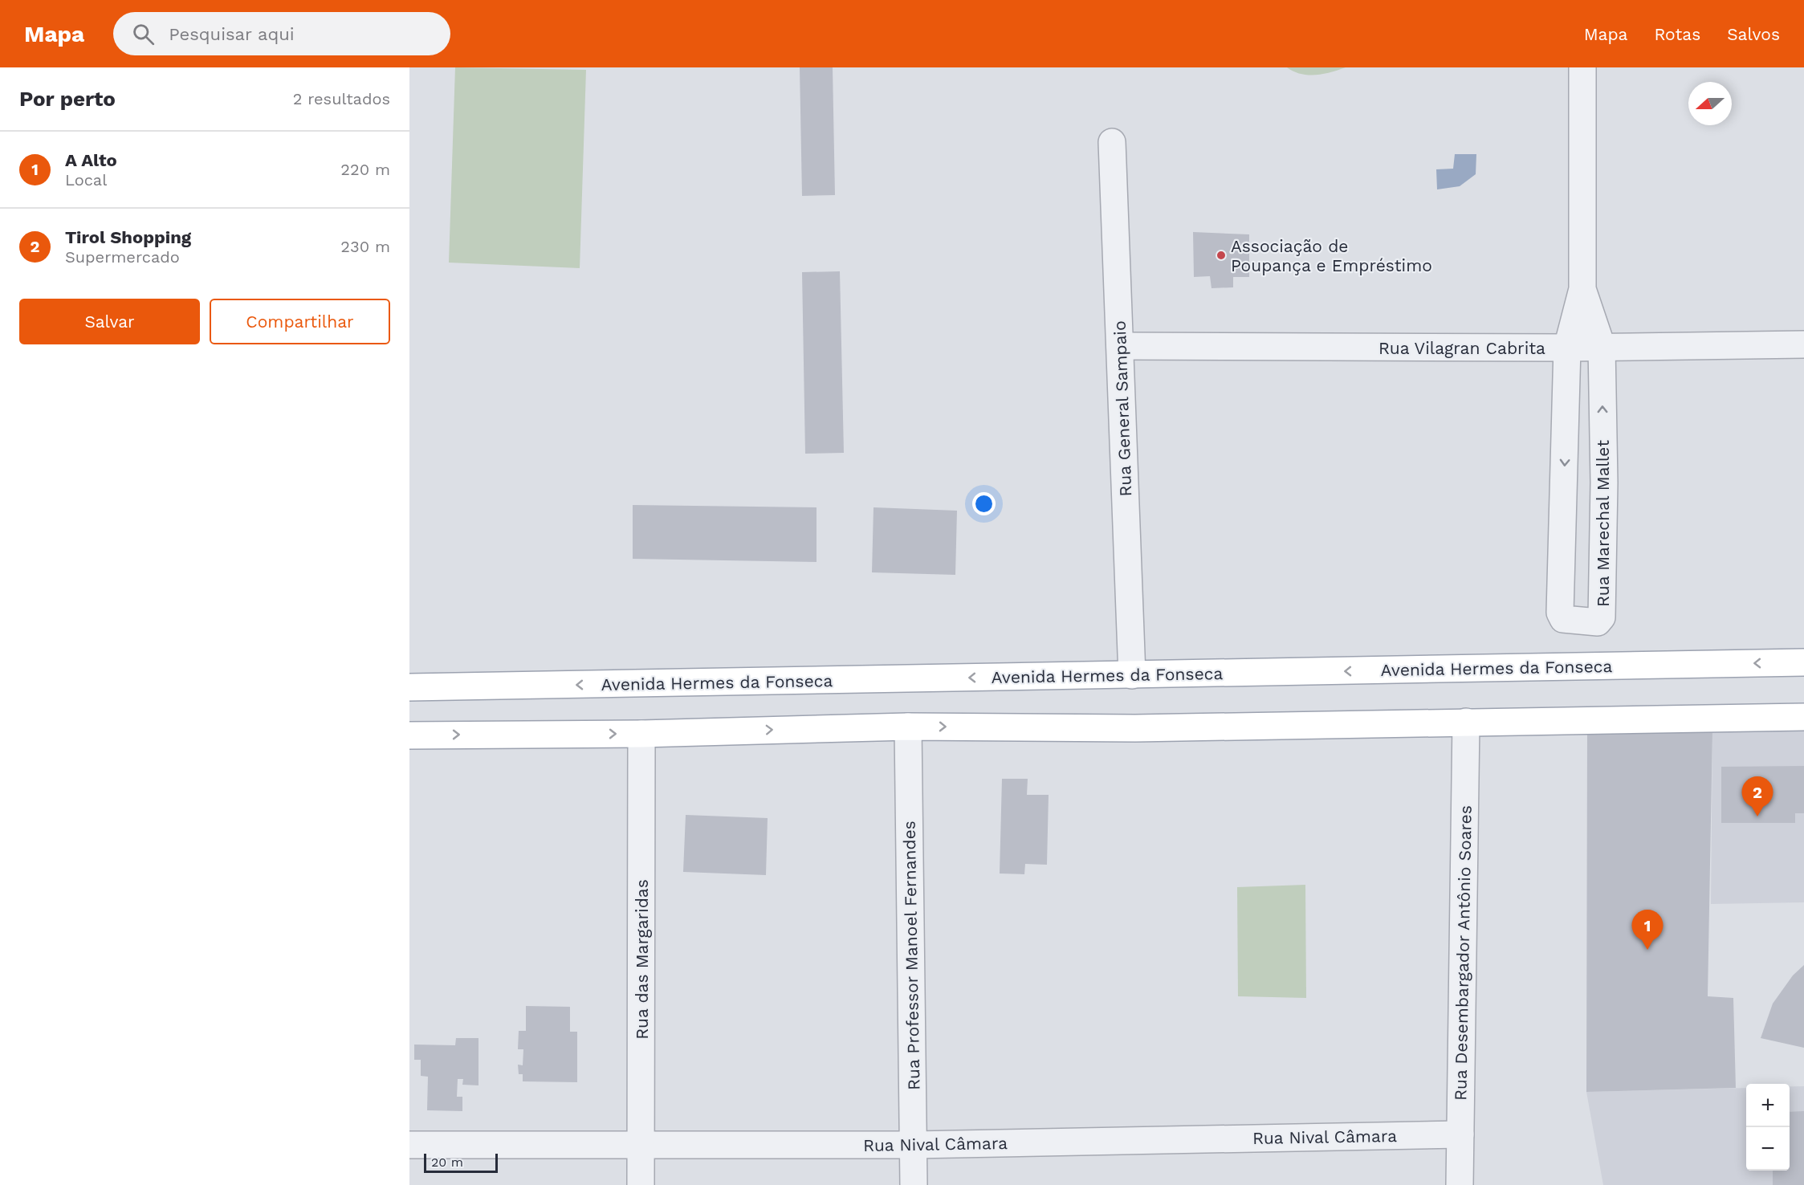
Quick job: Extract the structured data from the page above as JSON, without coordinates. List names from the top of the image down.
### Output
{
  "streets": {
    "main road": ["Avenida Hermes da Fonseca"],
    "street": [
      "Rua Vilagran Cabrita",
      "Rua General Sampaio",
      "Rua Marechal Mallet",
      "Rua Desembargador Antônio Soares",
      "Rua Professor Manoel Fernandes",
      "Rua das Margaridas",
      "Rua Nival Câmara"
    ]
  },
  "crossings": [
    ["Rua Vilagran Cabrita", "Rua General Sampaio"],
    ["Rua Vilagran Cabrita", "Rua Marechal Mallet"],
    ["Rua General Sampaio", "Avenida Hermes da Fonseca"],
    ["Rua Desembargador Antônio Soares", "Rua Nival Câmara"],
    ["Rua Professor Manoel Fernandes", "Rua Nival Câmara"],
    ["Rua das Margaridas", "Rua Nival Câmara"]
  ],
  "places": ["Associação de Poupança e Empréstimo"],
  "scale_bar": "20 m",
  "north": "left",
  "page": {
    "header": "Mapa",
    "search": "Pesquisar aqui",
    "nav": ["Mapa", "Rotas", "Salvos"],
    "heading": ["Por perto", "2 resultados"],
    "list": [
      {
        "mark": "1",
        "name": "A Alto",
        "note": "Local",
        "value": "220 m"
      },
      {
        "mark": "2",
        "name": "Tirol Shopping",
        "note": "Supermercado",
        "value": "230 m"
      }
    ],
    "buttons": ["Salvar", "Compartilhar"],
    "pins": ["2", "1"],
    "map_buttons": ["+", "−"],
    "scale": "20 m"
  }
}
